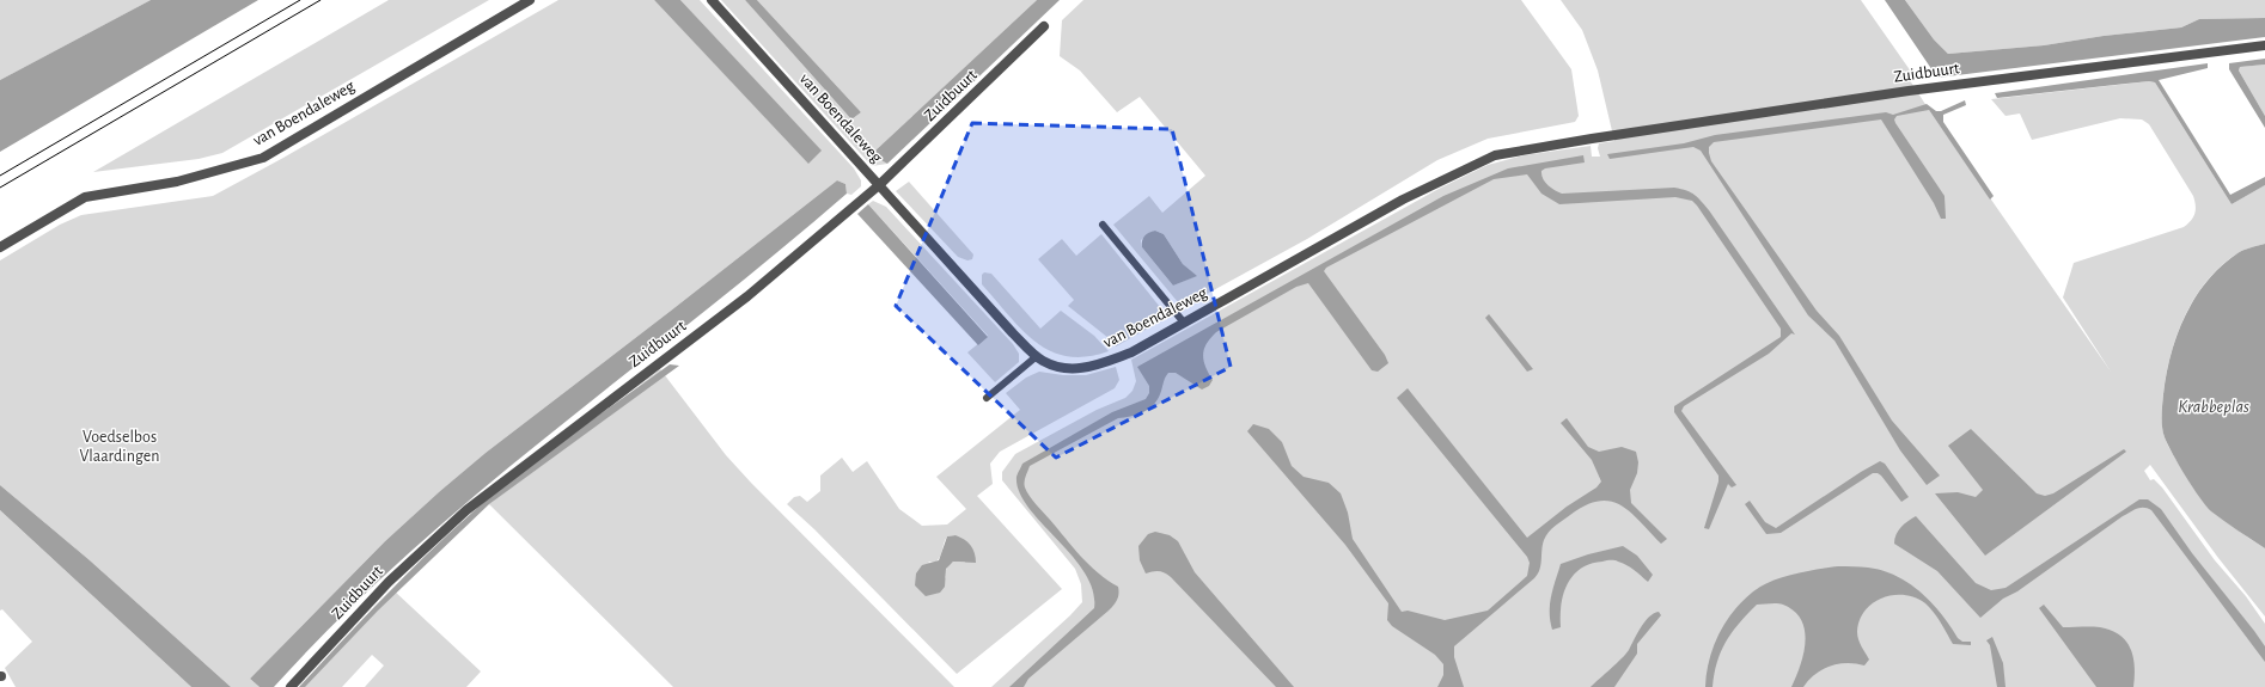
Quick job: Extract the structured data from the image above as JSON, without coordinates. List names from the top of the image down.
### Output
{
  "streets": {
    "street": ["Zuidbuurt", "van Boendaleweg"]
  },
  "crossings": [
    ["Zuidbuurt", "van Boendaleweg"]
  ],
  "water": ["Krabbeplas"],
  "parks": ["Voedselbos Vlaardingen"]
}
